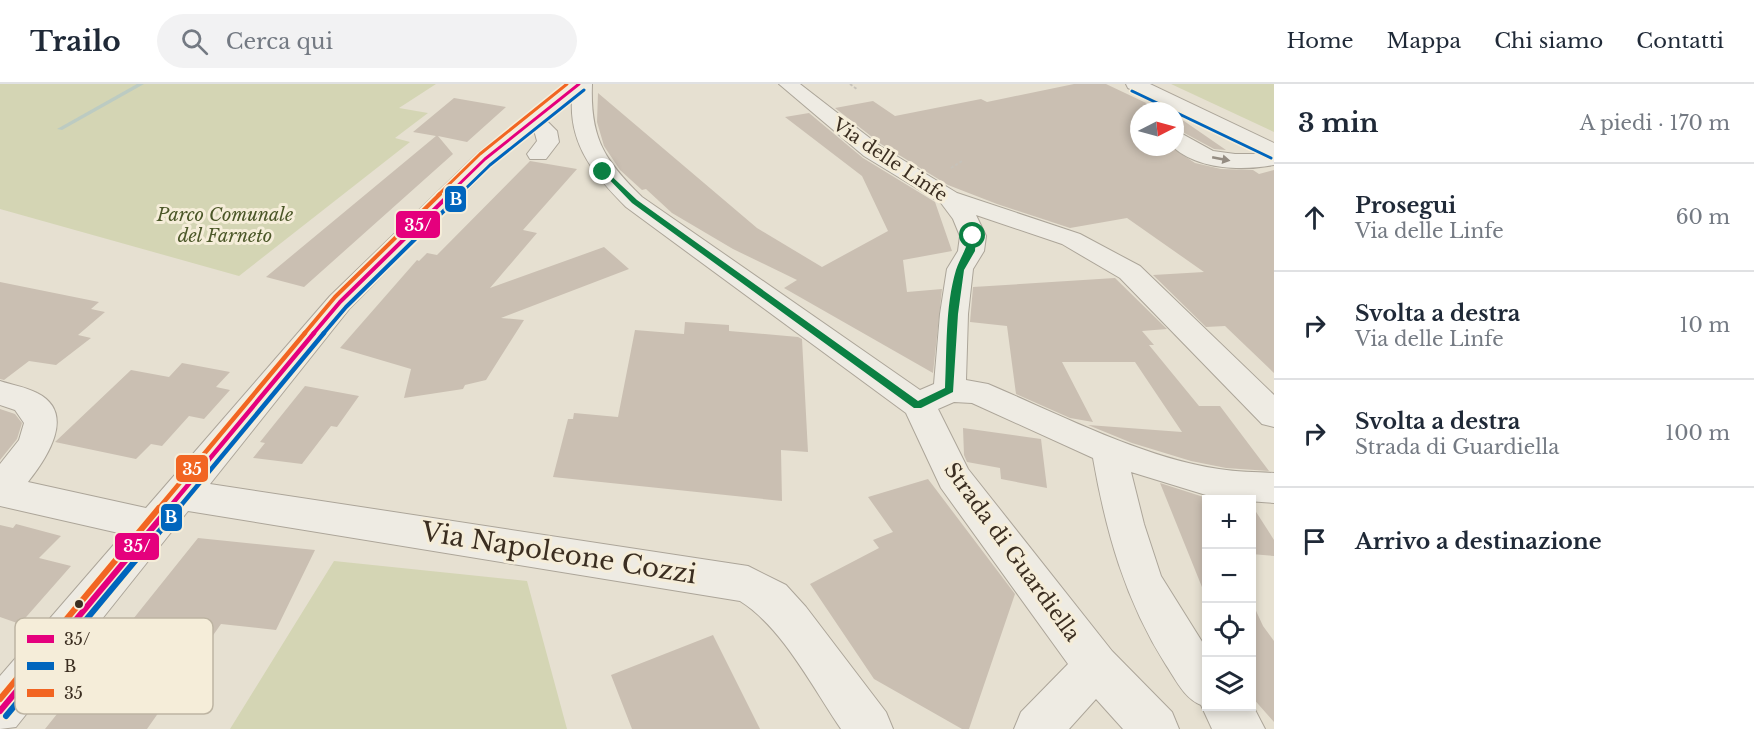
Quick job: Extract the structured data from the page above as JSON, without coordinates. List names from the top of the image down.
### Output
{
  "streets": {
    "street": ["Via delle Linfe", "Strada di Guardiella", "Via Napoleone Cozzi"]
  },
  "parks": ["Parco Comunale del Farneto"],
  "lines": ["transit line 35/", "transit line 35", "transit line B"],
  "legend": ["35/", "B", "35"],
  "north": "right",
  "page": {
    "header": "Trailo",
    "search": "Cerca qui",
    "nav": [
      "Home",
      "Mappa",
      "Chi siamo",
      "Contatti"
    ],
    "heading": ["3 min", "A piedi · 170 m"],
    "list": [
      ["Prosegui", "Via delle Linfe", "60 m"],
      ["Svolta a destra", "Via delle Linfe", "10 m"],
      ["Svolta a destra", "Strada di Guardiella", "100 m"],
      "Arrivo a destinazione"
    ],
    "map_buttons": ["+", "−"]
  }
}
